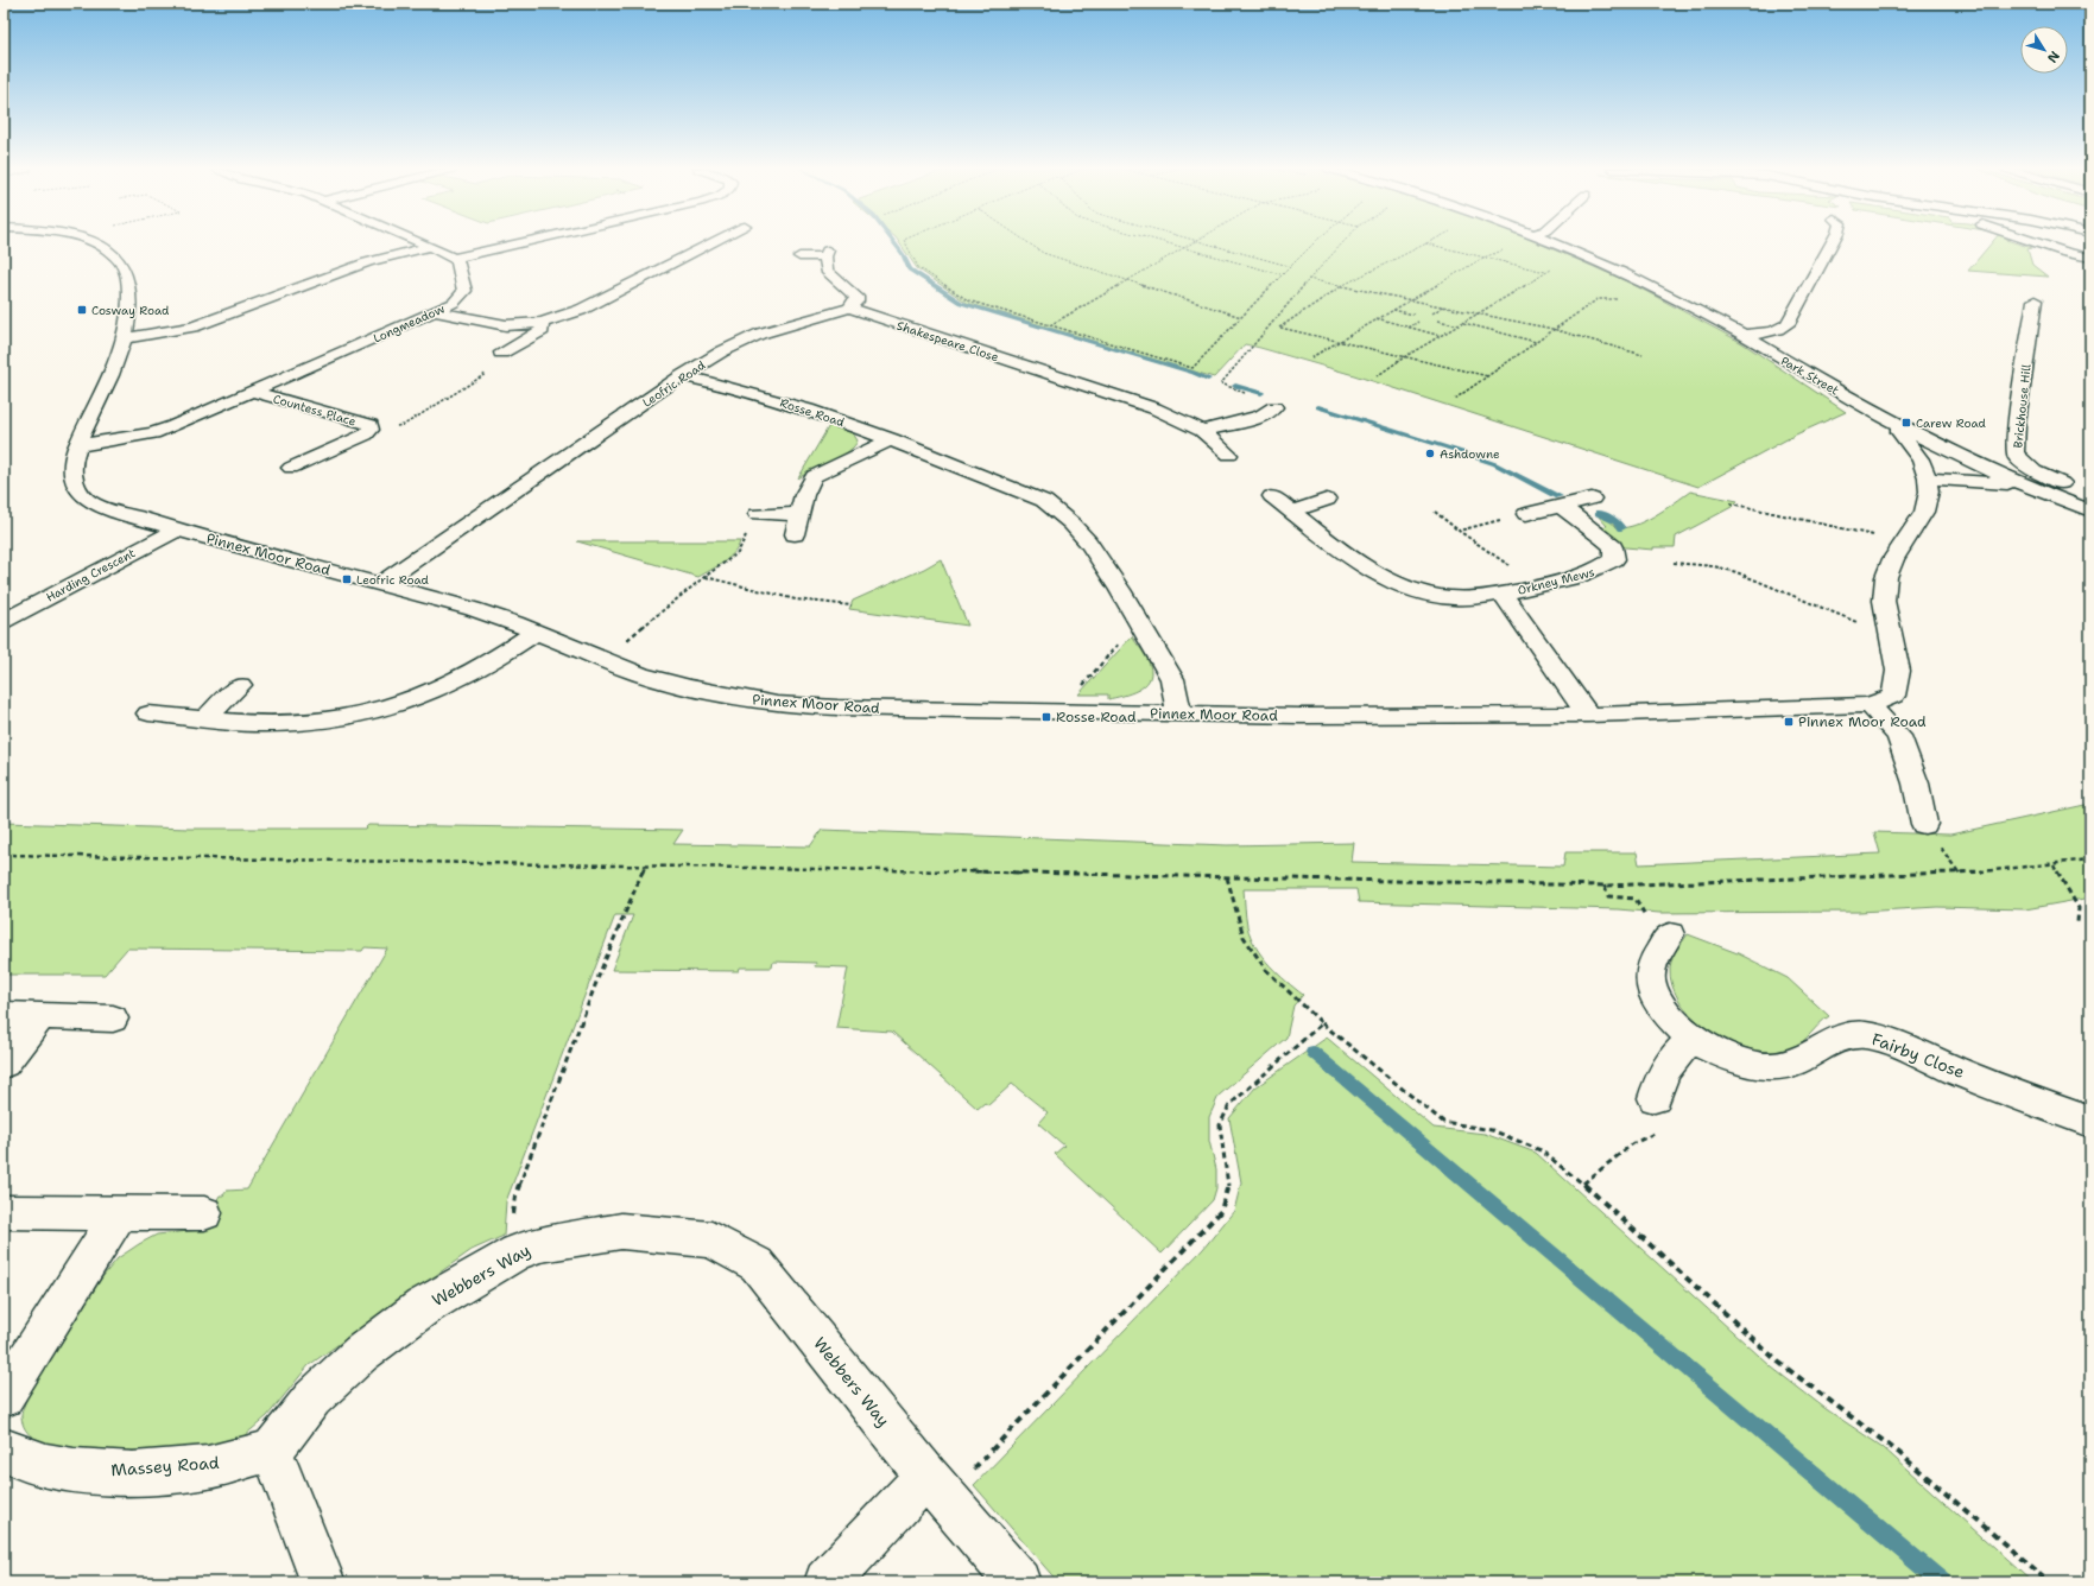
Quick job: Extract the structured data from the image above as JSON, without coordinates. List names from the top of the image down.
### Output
{
  "streets": {
    "street": [
      "Longmeadow",
      "Shakespeare Close",
      "Park Street",
      "Leofric Road",
      "Brickhouse Hill",
      "Countess Place",
      "Rosse Road",
      "Pinnex Moor Road",
      "Harding Crescent",
      "Orkney Mews",
      "Fairby Close",
      "Webbers Way",
      "Massey Road"
    ]
  },
  "crossings": [
    ["Longmeadow", "Countess Place"],
    ["Longmeadow", "Pinnex Moor Road"],
    ["Shakespeare Close", "Leofric Road"],
    ["Leofric Road", "Rosse Road"],
    ["Leofric Road", "Pinnex Moor Road"],
    ["Rosse Road", "Pinnex Moor Road"],
    ["Pinnex Moor Road", "Harding Crescent"],
    ["Pinnex Moor Road", "Orkney Mews"],
    ["Webbers Way", "Massey Road"]
  ],
  "places": {
    "transit": [
      "Cosway Road",
      "Carew Road",
      "Leofric Road",
      "Rosse Road",
      "Pinnex Moor Road"
    ],
    "other": ["Ashdowne"]
  },
  "north": "bottom right"
}
